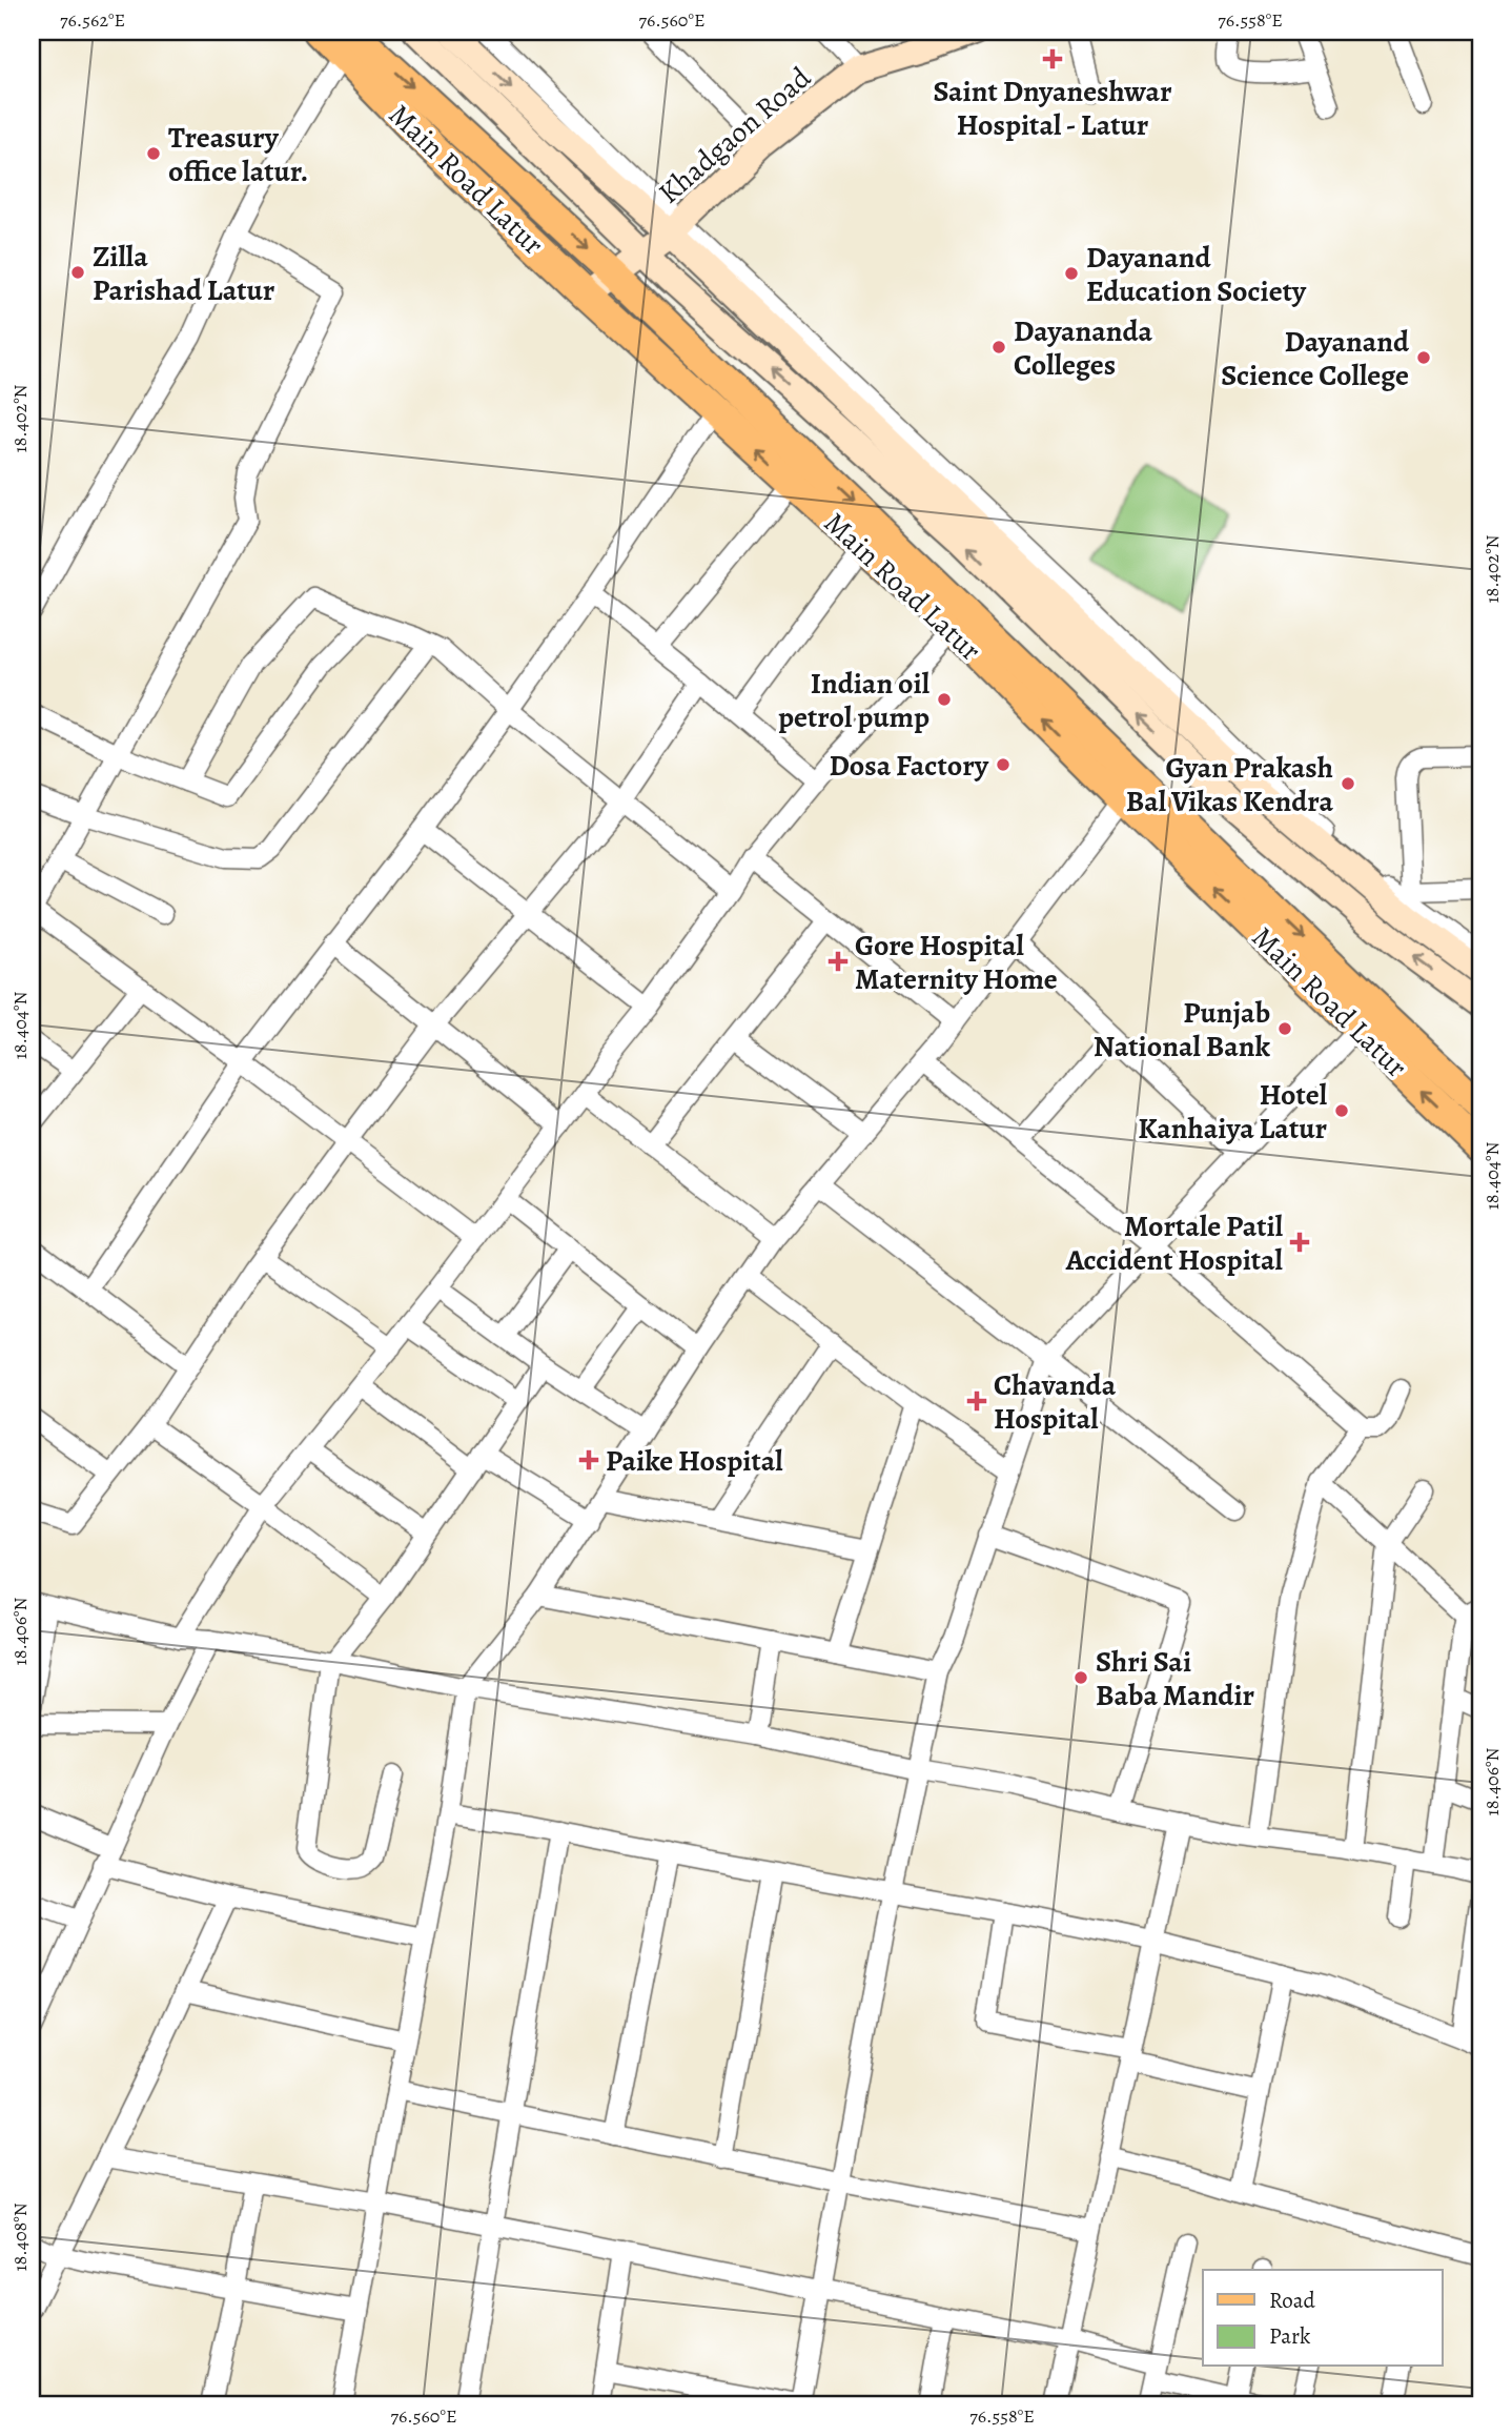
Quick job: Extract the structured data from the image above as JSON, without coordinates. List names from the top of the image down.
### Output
{
  "streets": {
    "main road": ["Main Road Latur"],
    "street": ["Khadgaon Road"]
  },
  "crossings": [
    ["Khadgaon Road", "Main Road Latur"]
  ],
  "places": {
    "health": [
      "Saint Dnyaneshwar Hospital - Latur",
      "Gore Hospital Maternity Home",
      "Mortale Patil Accident Hospital",
      "Chavanda Hospital",
      "Paike Hospital"
    ],
    "other": [
      "Treasury office latur.",
      "Zilla Parishad Latur",
      "Dayanand Education Society",
      "Dayananda Colleges",
      "Dayanand Science College",
      "Indian oil petrol pump",
      "Dosa Factory",
      "Gyan Prakash Bal Vikas Kendra",
      "Punjab National Bank",
      "Hotel Kanhaiya Latur",
      "Shri Sai Baba Mandir"
    ]
  },
  "legend": ["Road", "Park"],
  "coordinates": [
    "76.562°E",
    "76.560°E",
    "76.558°E",
    "18.402°N",
    "18.404°N",
    "18.406°N",
    "18.408°N"
  ]
}
